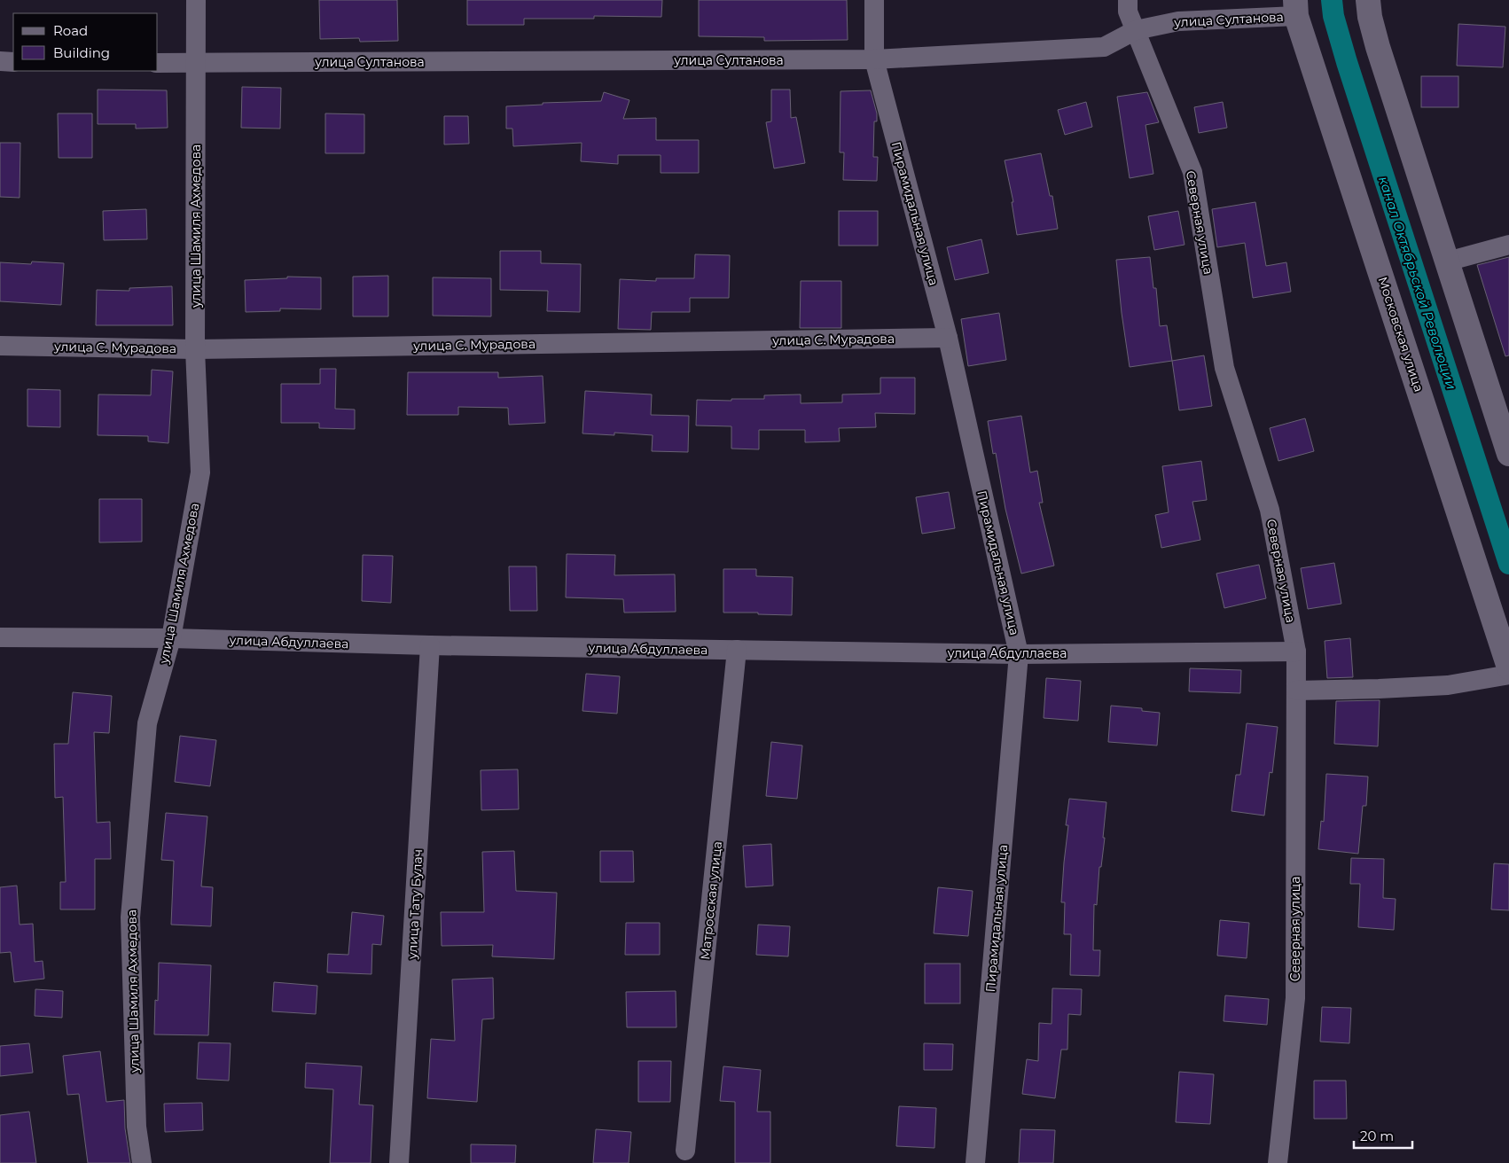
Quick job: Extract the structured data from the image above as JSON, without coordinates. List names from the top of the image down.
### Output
{
  "streets": {
    "main road": ["Московская улица"],
    "street": [
      "улица Султанова",
      "Пирамидальная улица",
      "Северная улица",
      "улица Шамиля Ахмедова",
      "улица С. Мурадова",
      "улица Абдуллаева",
      "Матросская улица",
      "улица Тату Булач"
    ]
  },
  "crossings": [
    ["улица Султанова", "Пирамидальная улица"],
    ["улица Султанова", "Северная улица"],
    ["улица Султанова", "улица Шамиля Ахмедова"],
    ["улица Султанова", "Московская улица"],
    ["Пирамидальная улица", "улица С. Мурадова"],
    ["Пирамидальная улица", "улица Абдуллаева"],
    ["Северная улица", "улица Абдуллаева"],
    ["улица Шамиля Ахмедова", "улица С. Мурадова"],
    ["улица Шамиля Ахмедова", "улица Абдуллаева"],
    ["улица Абдуллаева", "Матросская улица"],
    ["улица Абдуллаева", "улица Тату Булач"]
  ],
  "water": ["канал Октябрьской Революции"],
  "legend": ["Road", "Building"],
  "scale_bar": "20 m"
}
